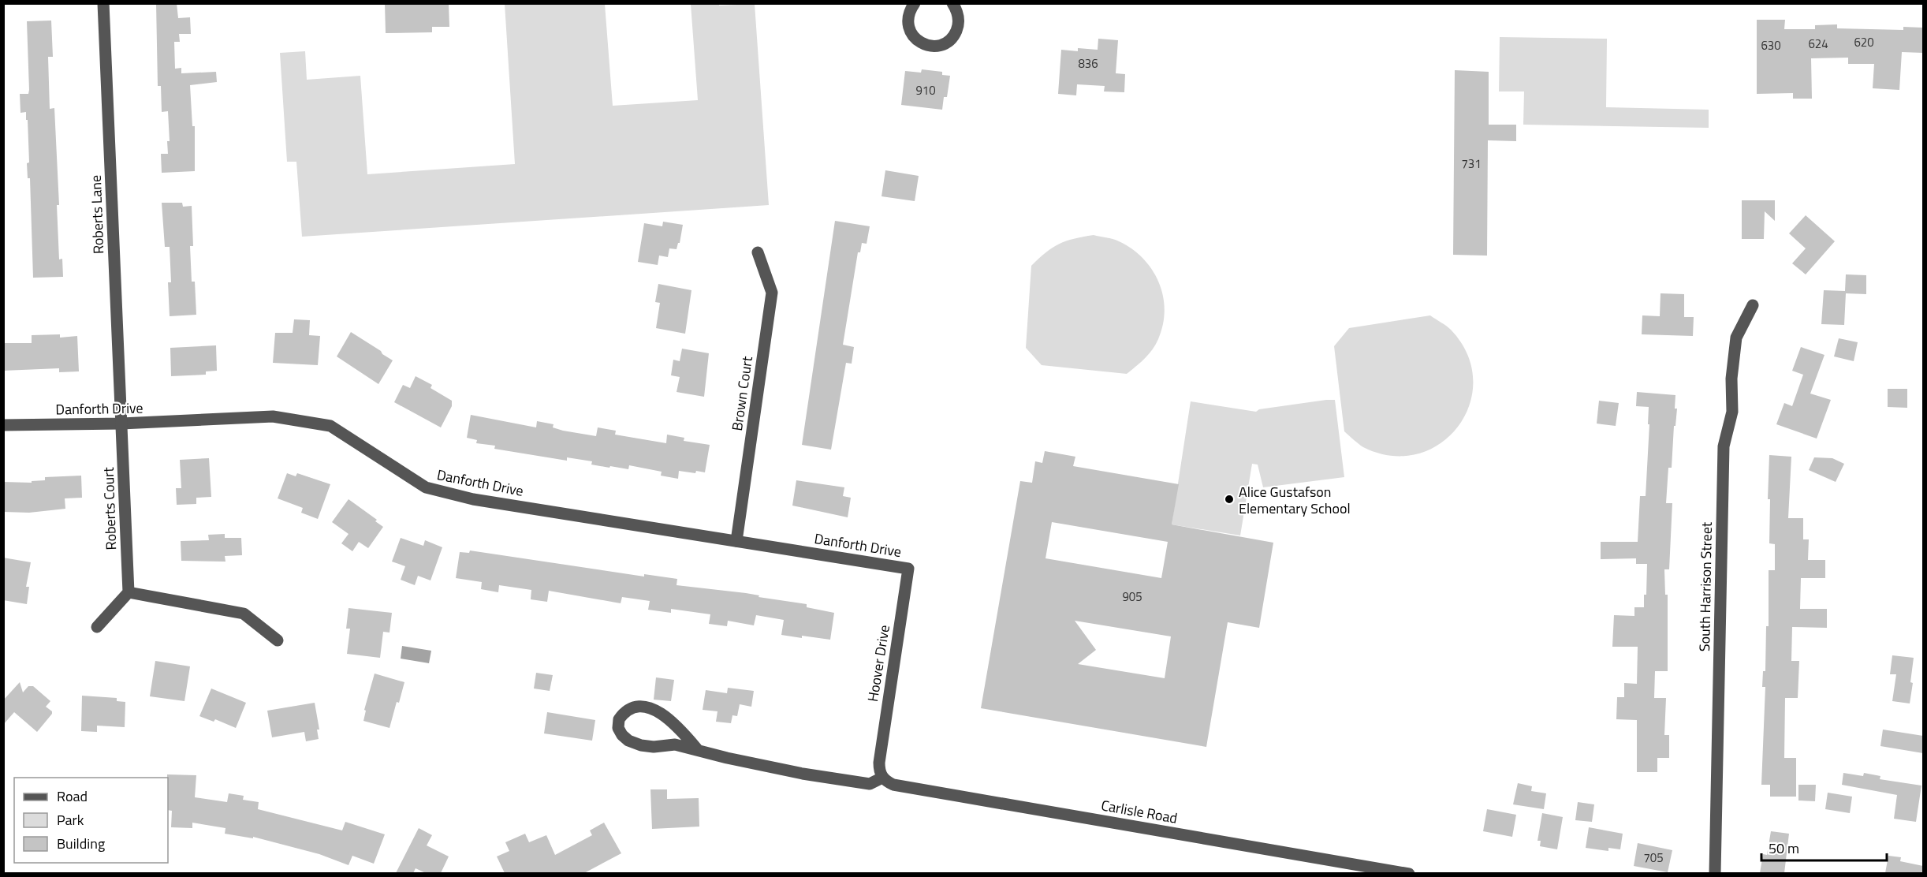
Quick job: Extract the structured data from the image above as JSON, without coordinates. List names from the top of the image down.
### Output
{
  "streets": {
    "street": [
      "Roberts Lane",
      "Brown Court",
      "Danforth Drive",
      "Roberts Court",
      "South Harrison Street",
      "Hoover Drive",
      "Carlisle Road"
    ]
  },
  "crossings": [
    ["Roberts Lane", "Danforth Drive"],
    ["Roberts Lane", "Roberts Court"],
    ["Brown Court", "Danforth Drive"],
    ["Danforth Drive", "Roberts Court"],
    ["Danforth Drive", "Hoover Drive"],
    ["Hoover Drive", "Carlisle Road"]
  ],
  "places": ["Alice Gustafson Elementary School"],
  "house_numbers": [
    "620",
    "624",
    "630",
    "836",
    "910",
    "731",
    "905",
    "705"
  ],
  "legend": ["Road", "Park", "Building"],
  "scale_bar": "50 m"
}
